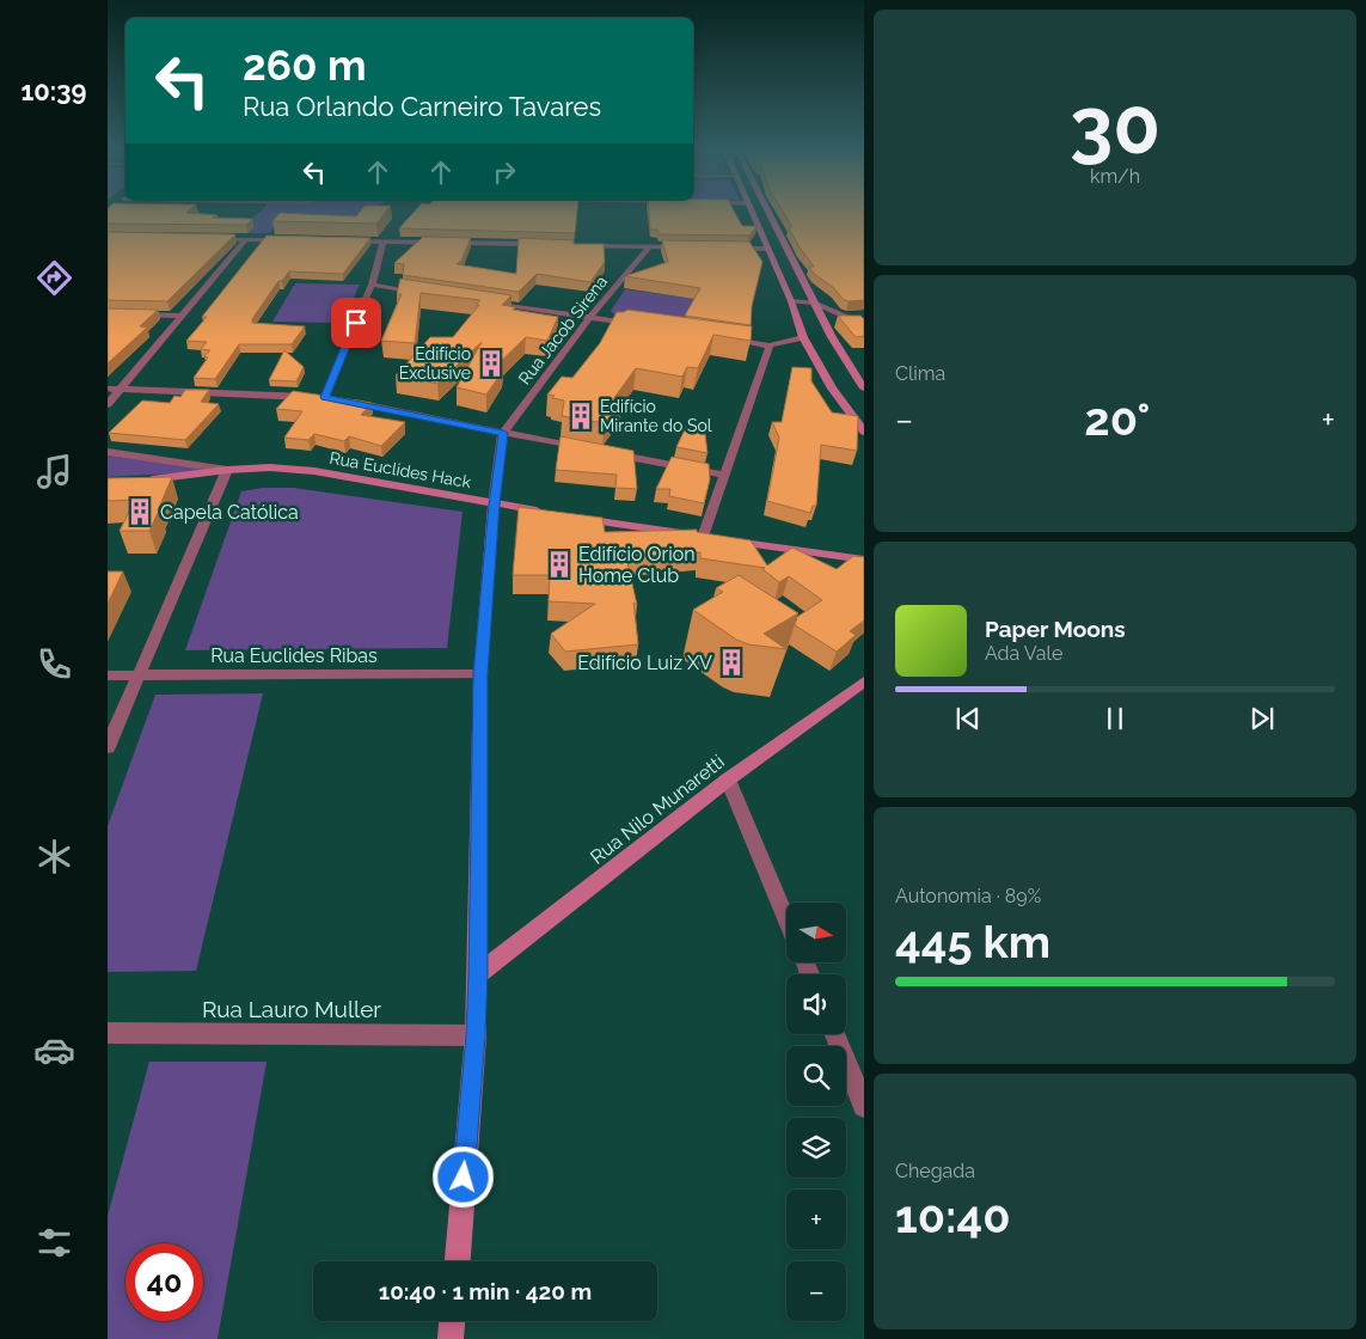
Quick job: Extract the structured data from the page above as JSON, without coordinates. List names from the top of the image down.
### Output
{
  "streets": {
    "main road": ["Rua Euclides Hack", "Rua Nilo Munaretti"],
    "street": ["Rua Jacob Sirena", "Rua Euclides Ribas", "Rua Lauro Muller"]
  },
  "places": {
    "building": [
      "Edifício Exclusive",
      "Edifício Mirante do Sol",
      "Capela Católica",
      "Edifício Orion Home Club",
      "Edifício Luiz XV"
    ]
  },
  "north": "right",
  "page": {
    "tabs": "10:39",
    "tile": [
      ["30", "km/h"],
      "Clima",
      ["Autonomia · 89%", "445 km"],
      ["Chegada", "10:40"]
    ],
    "turn": ["260 m", "Rua Orlando Carneiro Tavares"],
    "heat": ["−", "20°", "+"],
    "song": ["Paper Moons", "Ada Vale"],
    "map_buttons": ["+", "−"],
    "limit": "40",
    "trip": "10:40 · 1 min · 420 m"
  }
}
